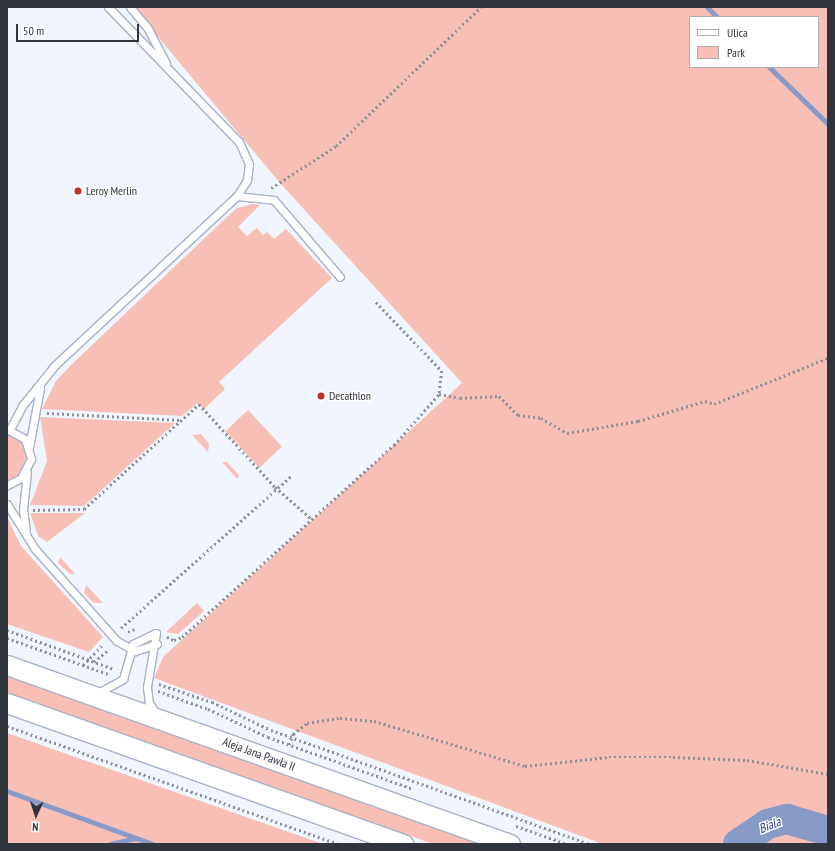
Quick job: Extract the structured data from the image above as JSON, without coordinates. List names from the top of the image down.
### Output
{
  "streets": {
    "main road": ["Aleja Jana Pawła II"]
  },
  "water": ["Biala"],
  "places": ["Leroy Merlin", "Decathlon"],
  "legend": ["Ulica", "Park"],
  "scale_bar": "50 m",
  "north": "bottom"
}
